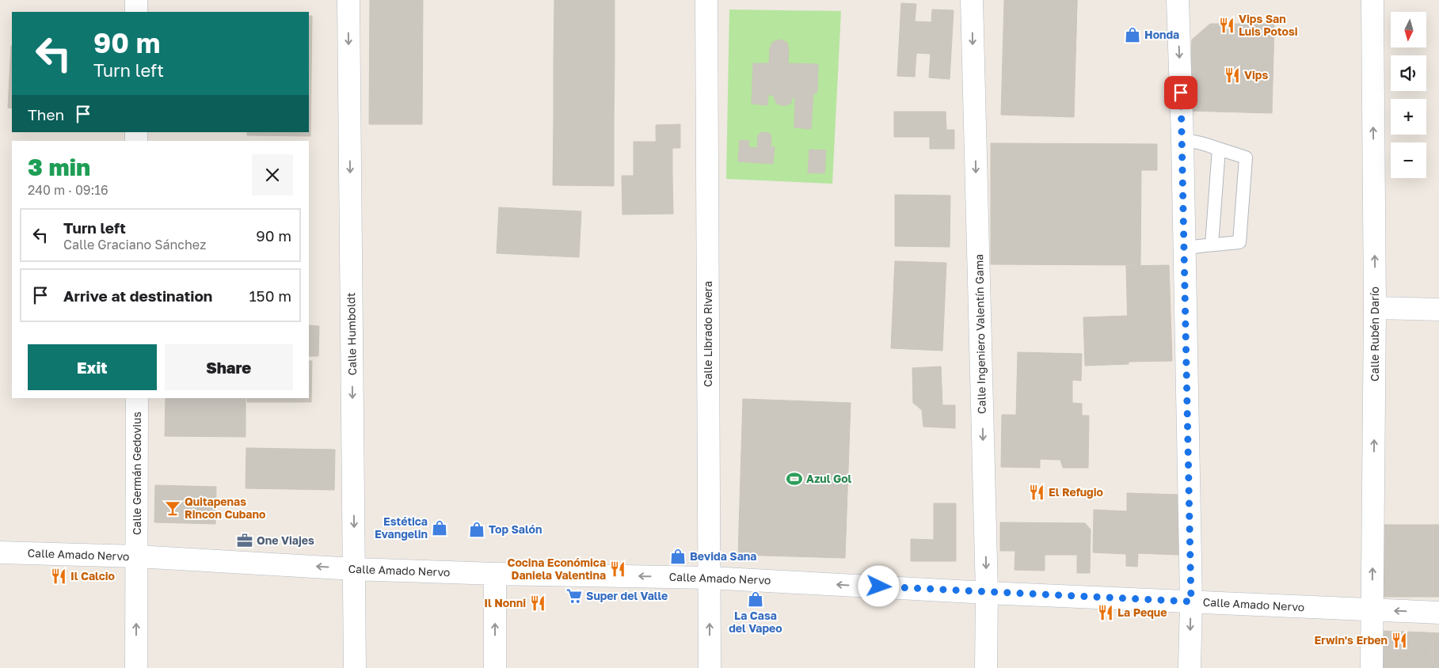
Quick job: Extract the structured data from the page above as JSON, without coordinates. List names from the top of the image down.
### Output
{
  "streets": {
    "street": [
      "Calle Humboldt",
      "Calle Librado Rivera",
      "Calle Ingeniero Valentín Gama",
      "Calle Rubén Darío",
      "Calle Germán Gedovius",
      "Calle Amado Nervo"
    ]
  },
  "crossings": [
    ["Calle Humboldt", "Calle Amado Nervo"],
    ["Calle Librado Rivera", "Calle Amado Nervo"],
    ["Calle Ingeniero Valentín Gama", "Calle Amado Nervo"],
    ["Calle Rubén Darío", "Calle Amado Nervo"],
    ["Calle Germán Gedovius", "Calle Amado Nervo"]
  ],
  "one_way": [
    "Calle Humboldt",
    "Calle Ingeniero Valentín Gama",
    "Calle Germán Gedovius",
    "Calle Amado Nervo"
  ],
  "places": {
    "restaurant": [
      "Vips San Luis Potosi",
      "Vips",
      "El Refugio",
      "Cocina Económica Daniela Valentina",
      "Il Calcio",
      "Il Nonni",
      "La Peque",
      "Erwin's Erben"
    ],
    "shop": [
      "Honda",
      "Estética Evangelin",
      "Top Salón",
      "Bevida Sana",
      "La Casa del Vapeo"
    ],
    "sports": ["Azul Gol"],
    "bar": ["Quitapenas Rincon Cubano"],
    "office": ["One Viajes"],
    "supermarket": ["Super del Valle"]
  },
  "north": "bottom",
  "page": {
    "map_buttons": ["+", "−"],
    "turn": ["90 m", "Turn left"],
    "then": "Then",
    "heading": ["3 min", "240 m · 09:16"],
    "list": [
      {
        "name": "Turn left",
        "note": "Calle Graciano Sánchez",
        "value": "90 m"
      },
      {
        "name": "Arrive at destination",
        "value": "150 m"
      }
    ],
    "buttons": ["Exit", "Share"]
  }
}
